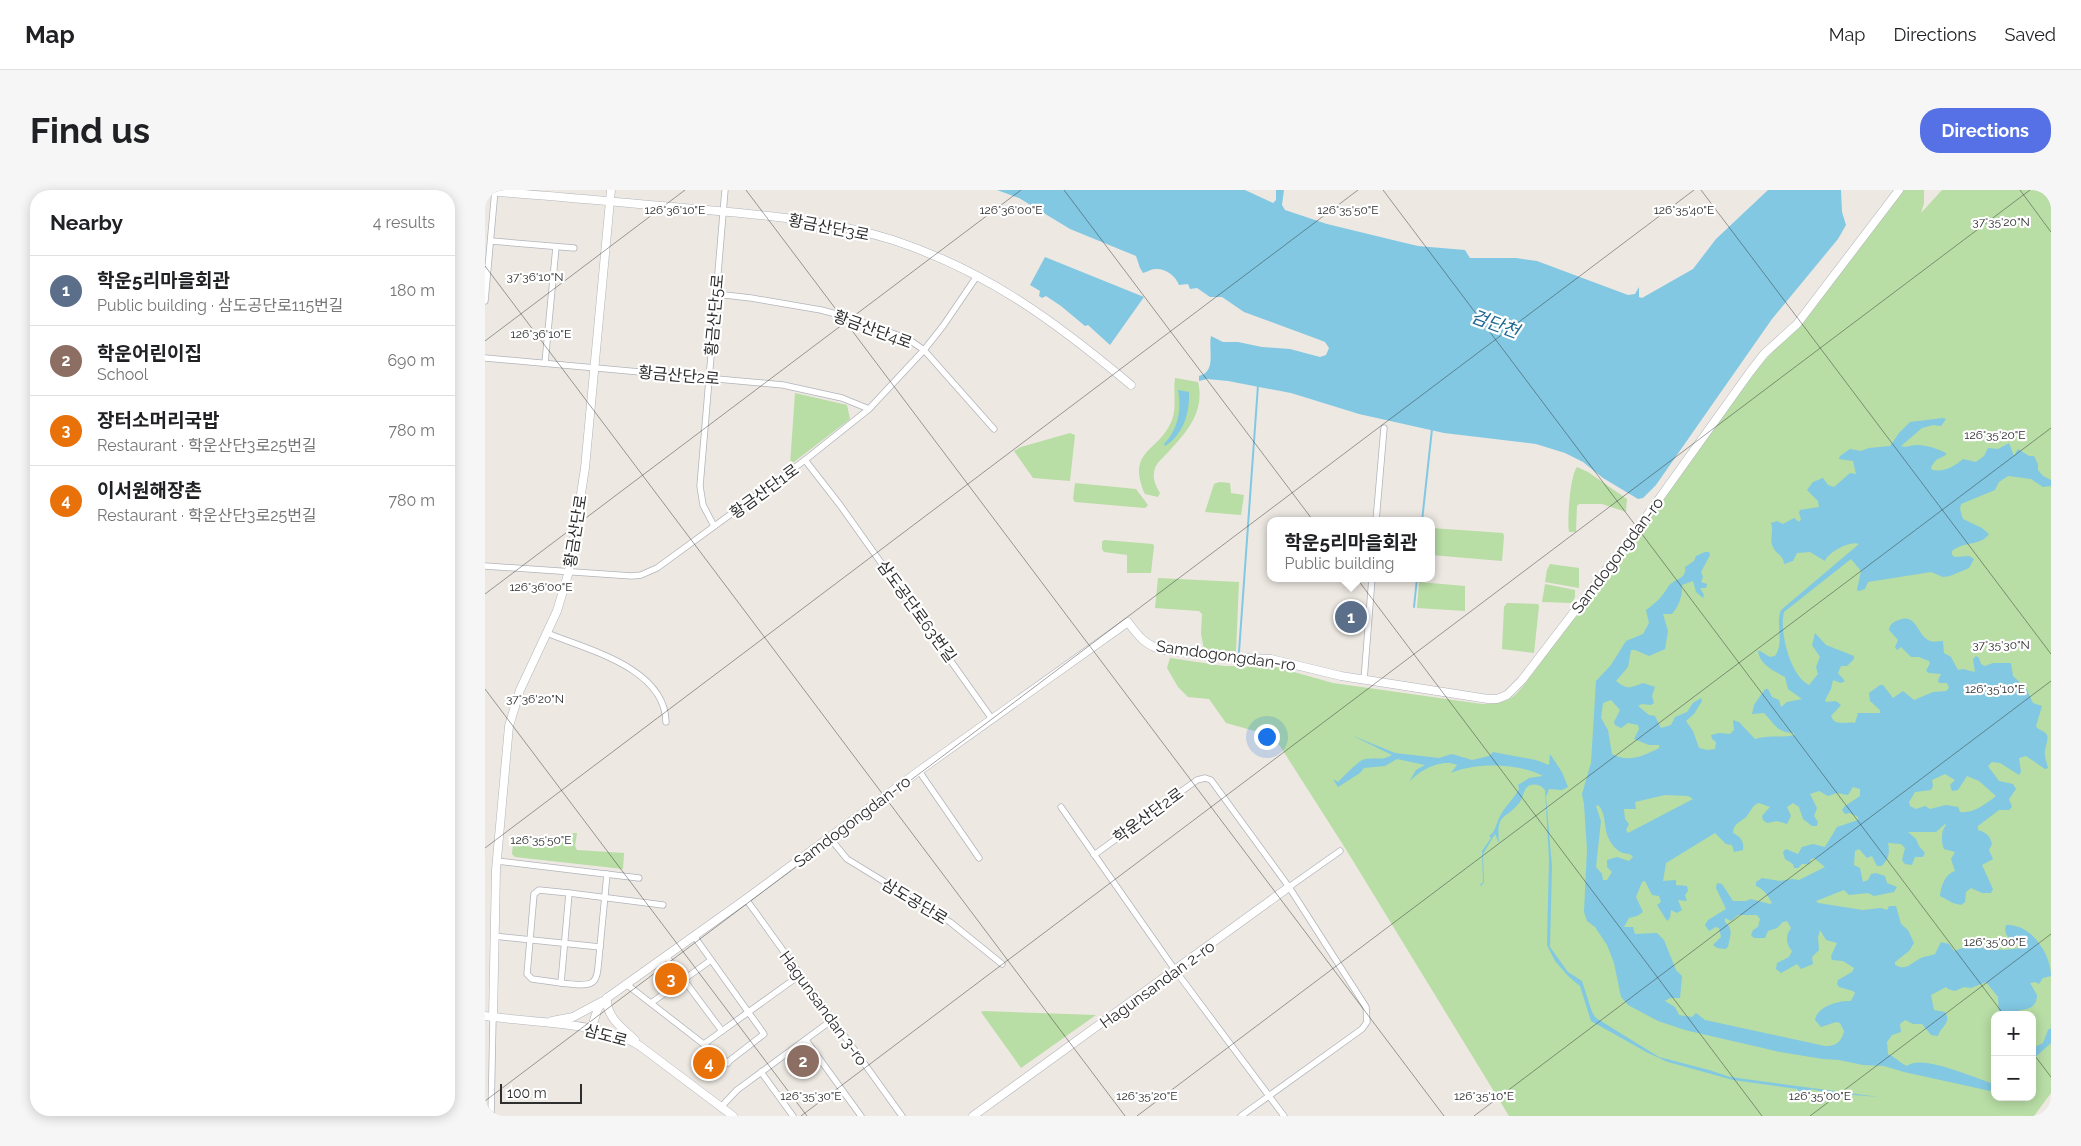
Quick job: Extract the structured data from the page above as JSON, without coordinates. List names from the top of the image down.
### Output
{
  "streets": {
    "street": [
      "황금산단3로",
      "황금산단5로",
      "황금산단4로",
      "황금산단2로",
      "황금산단1로",
      "황금산단로",
      "Samdogongdan-ro",
      "삼도공단로63번길",
      "학운산단2로",
      "삼도공단로",
      "Hagunsandan 2-ro",
      "Hagunsandan 3-ro",
      "삼도로"
    ]
  },
  "crossings": [
    ["황금산단3로", "황금산단5로"],
    ["황금산단3로", "황금산단1로"],
    ["황금산단3로", "황금산단로"],
    ["황금산단5로", "황금산단4로"],
    ["황금산단5로", "황금산단2로"],
    ["황금산단5로", "황금산단1로"],
    ["황금산단4로", "황금산단1로"],
    ["황금산단2로", "황금산단1로"],
    ["황금산단2로", "황금산단로"],
    ["황금산단1로", "황금산단로"],
    ["황금산단1로", "삼도공단로63번길"],
    ["황금산단로", "삼도로"],
    ["Samdogongdan-ro", "삼도공단로63번길"],
    ["Samdogongdan-ro", "삼도공단로"],
    ["Samdogongdan-ro", "Hagunsandan 3-ro"],
    ["Samdogongdan-ro", "삼도로"],
    ["학운산단2로", "Hagunsandan 2-ro"]
  ],
  "water": ["검단천"],
  "scale_bar": "100 m",
  "page": {
    "header": "Map",
    "nav": ["Map", "Directions", "Saved"],
    "buttons": "Directions",
    "title": "Find us",
    "heading": ["Nearby", "4 results"],
    "list": [
      {
        "mark": "1",
        "name": "학운5리마을회관",
        "note": "Public building · 삼도공단로115번길",
        "value": "180 m"
      },
      {
        "mark": "2",
        "name": "학운어린이집",
        "note": "School",
        "value": "690 m"
      },
      {
        "mark": "3",
        "name": "장터소머리국밥",
        "note": "Restaurant · 학운산단3로25번길",
        "value": "780 m"
      },
      {
        "mark": "4",
        "name": "이서원해장촌",
        "note": "Restaurant · 학운산단3로25번길",
        "value": "780 m"
      }
    ],
    "popup": ["학운5리마을회관", "Public building"],
    "pins": [
      "1",
      "3",
      "2",
      "4"
    ],
    "map_buttons": ["+", "−"],
    "scale": "100 m"
  },
  "coordinates": [
    "126°36'10\"E",
    "126°36'00\"E",
    "126°35'50\"E",
    "126°35'40\"E",
    "37°35'20\"N",
    "37°36'10\"N",
    "126°35'20\"E",
    "37°35'30\"N",
    "126°35'10\"E",
    "37°36'20\"N",
    "126°35'00\"E",
    "126°35'30\"E"
  ]
}
